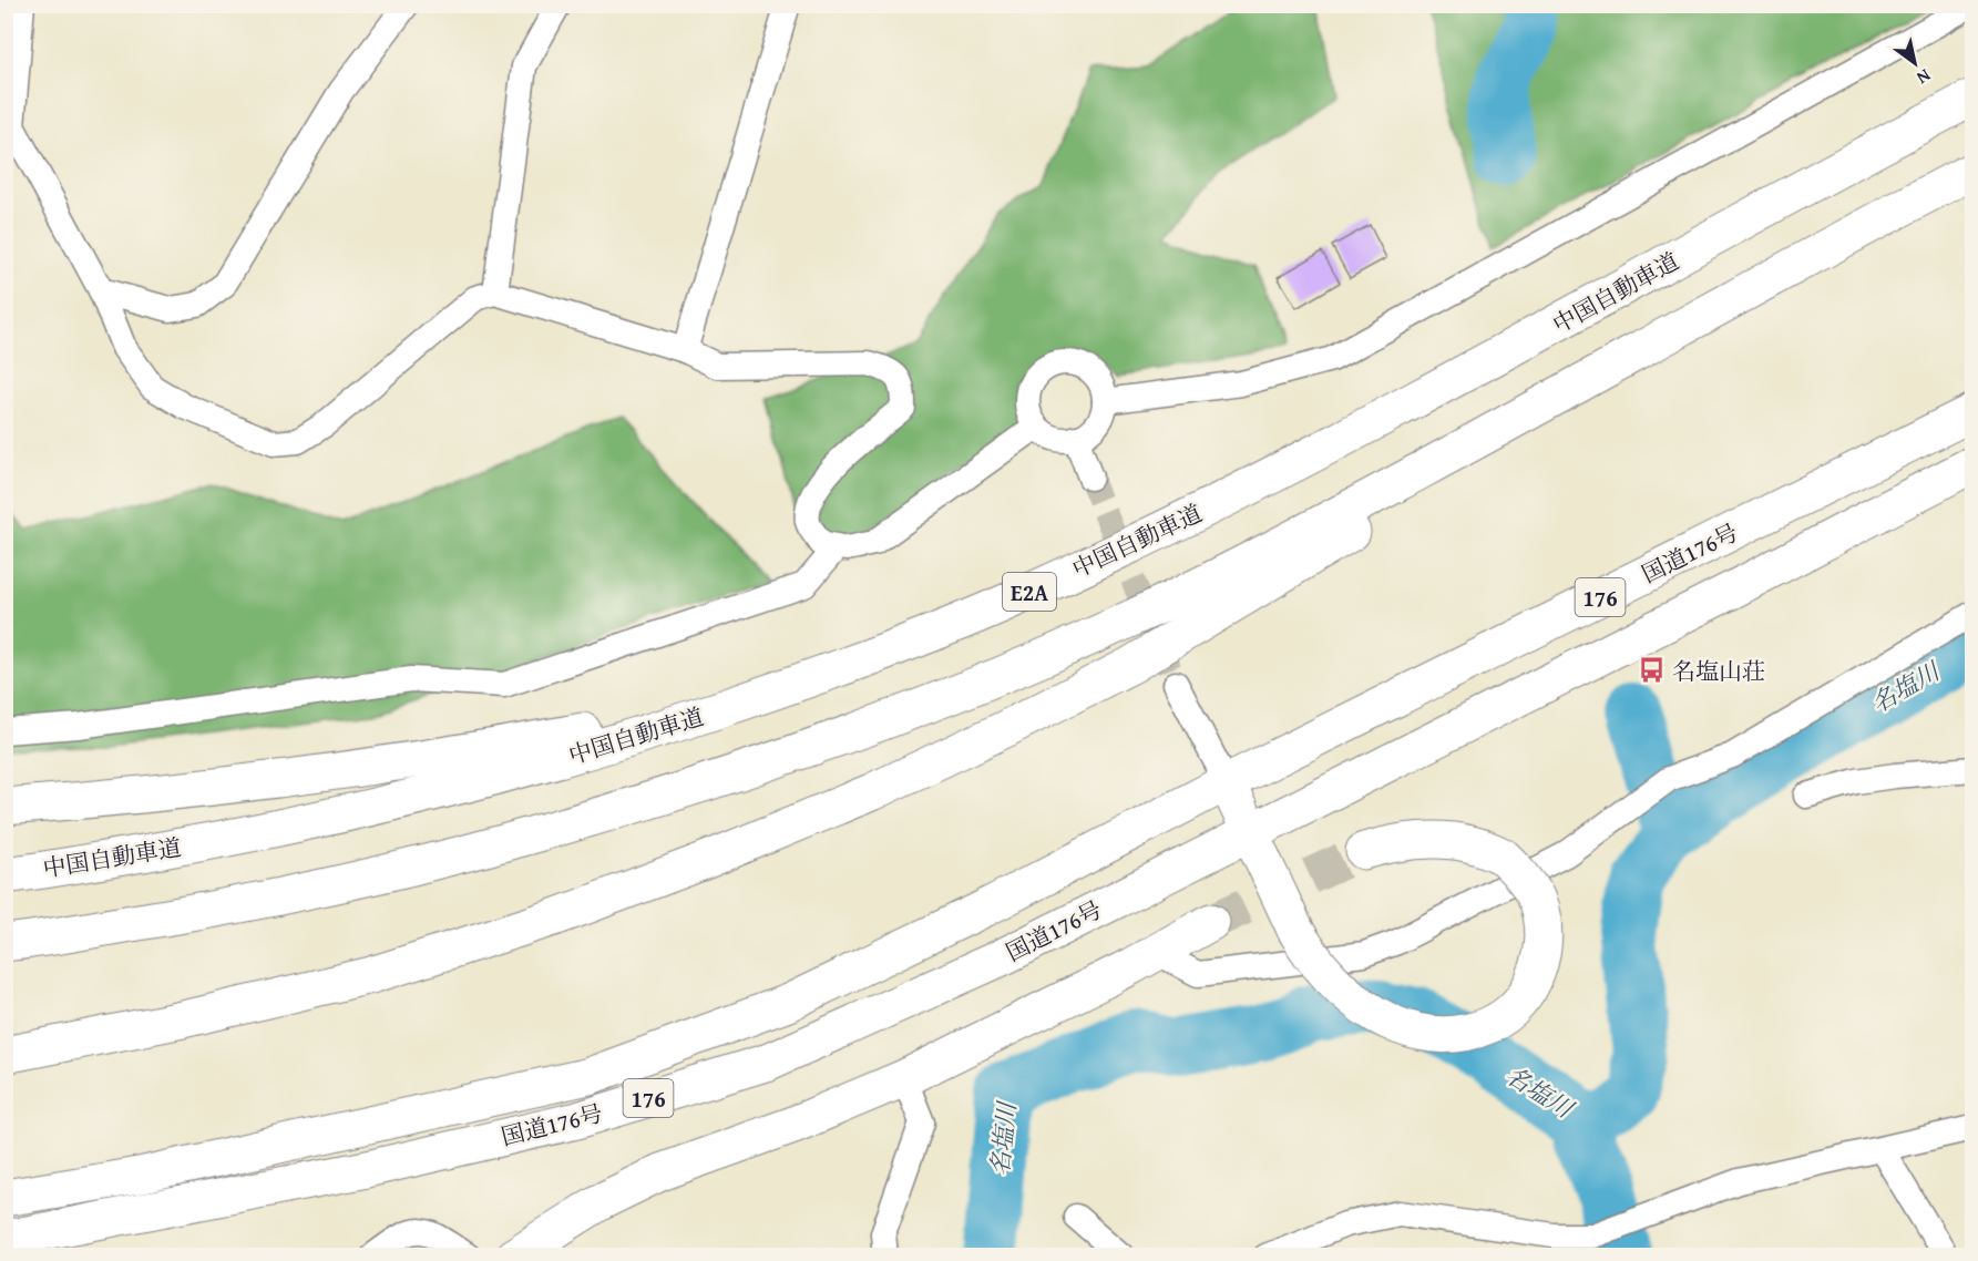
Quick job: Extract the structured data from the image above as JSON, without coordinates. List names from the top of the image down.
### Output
{
  "streets": {
    "highway": [
      "中国自動車道",
      "国道176号",
      "E2A",
      "176"
    ]
  },
  "water": ["名塩川"],
  "places": {
    "bus stop": ["名塩山荘"]
  },
  "north": "bottom right"
}
